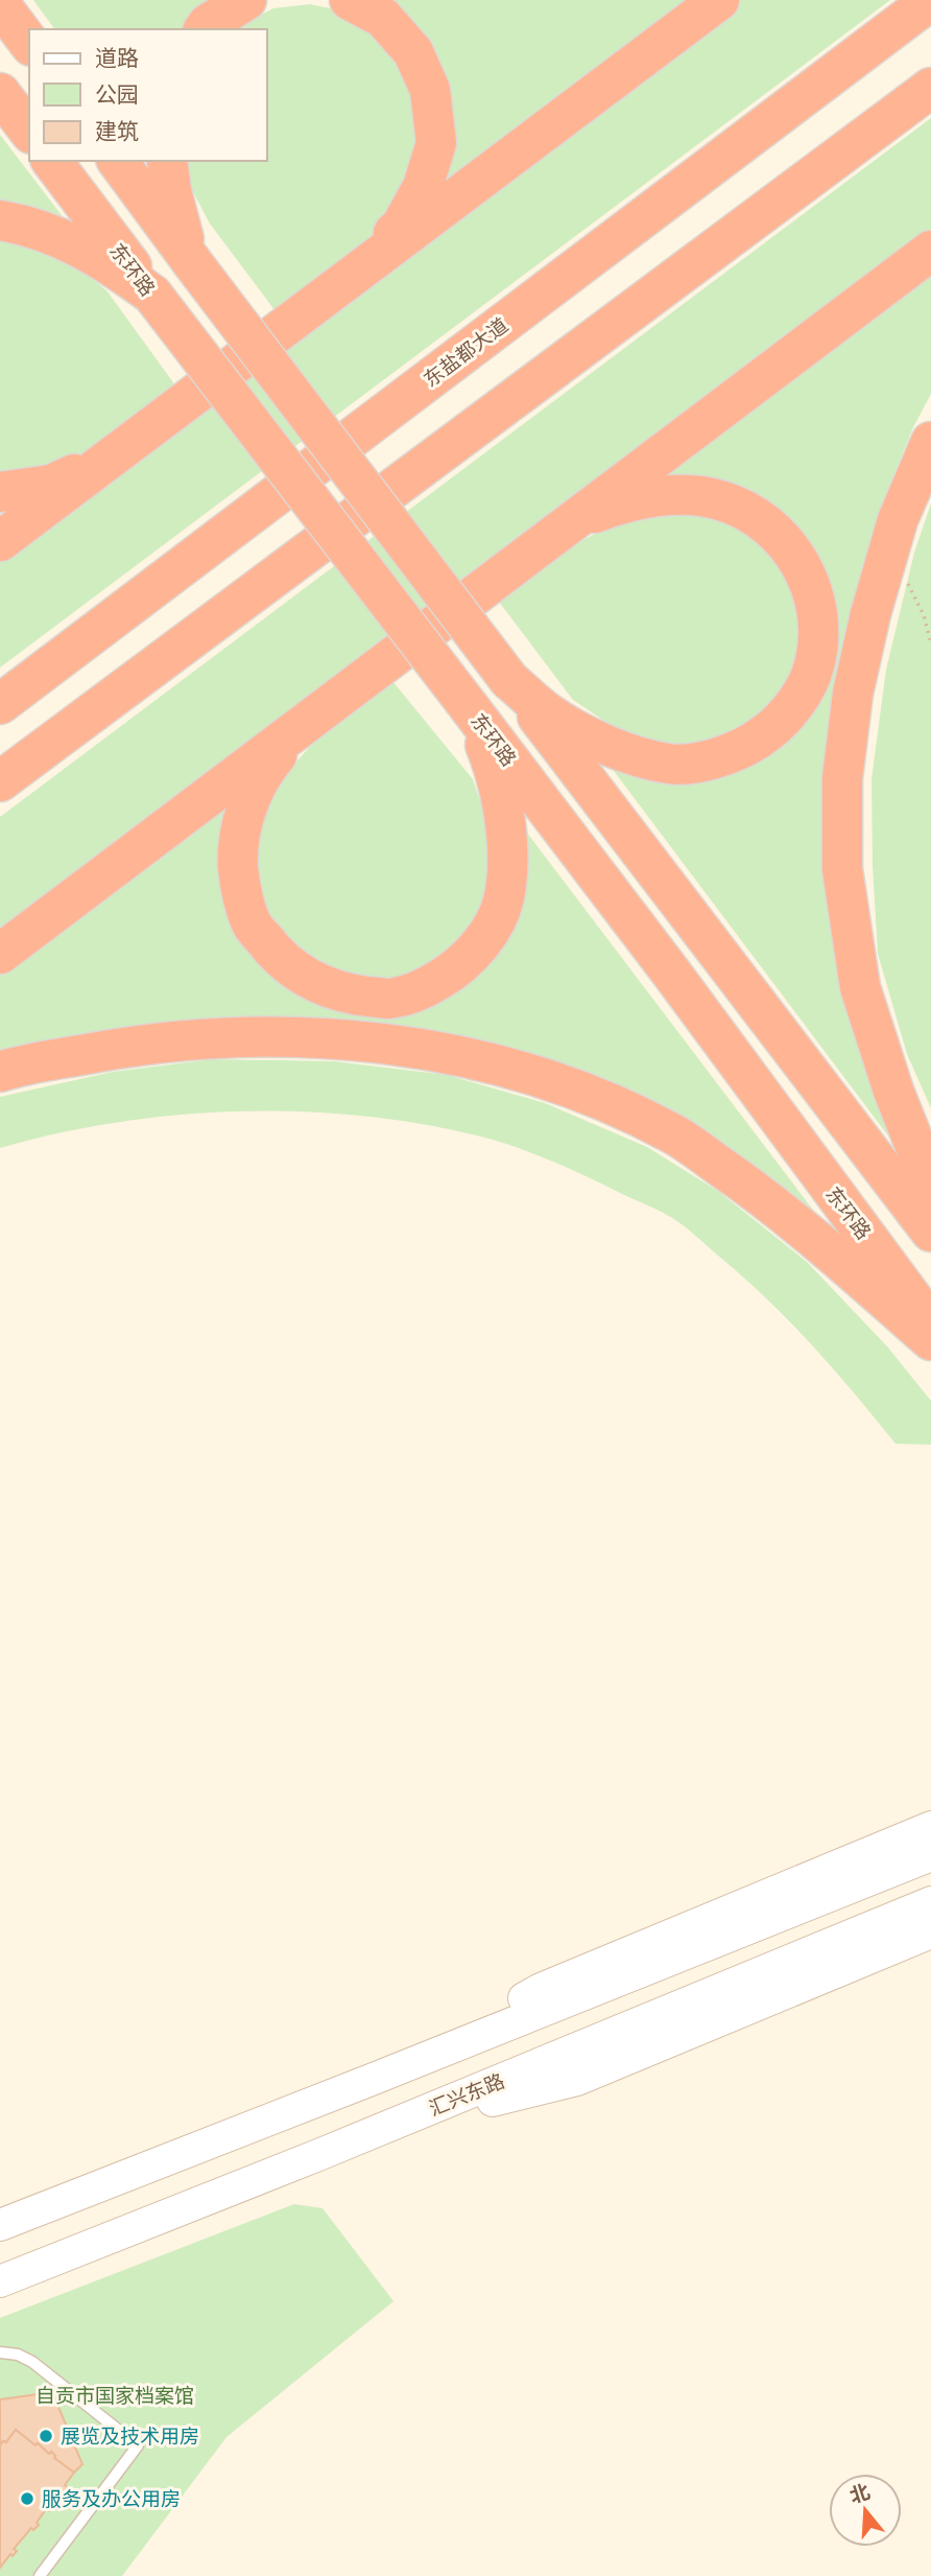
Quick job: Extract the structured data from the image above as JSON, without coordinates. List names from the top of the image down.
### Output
{
  "streets": {
    "highway": ["东环路", "东盐都大道"],
    "main road": ["汇兴东路"]
  },
  "parks": ["自贡市国家档案馆"],
  "places": ["展览及技术用房", "服务及办公用房"],
  "legend": ["道路", "公园", "建筑"],
  "north": "top"
}
